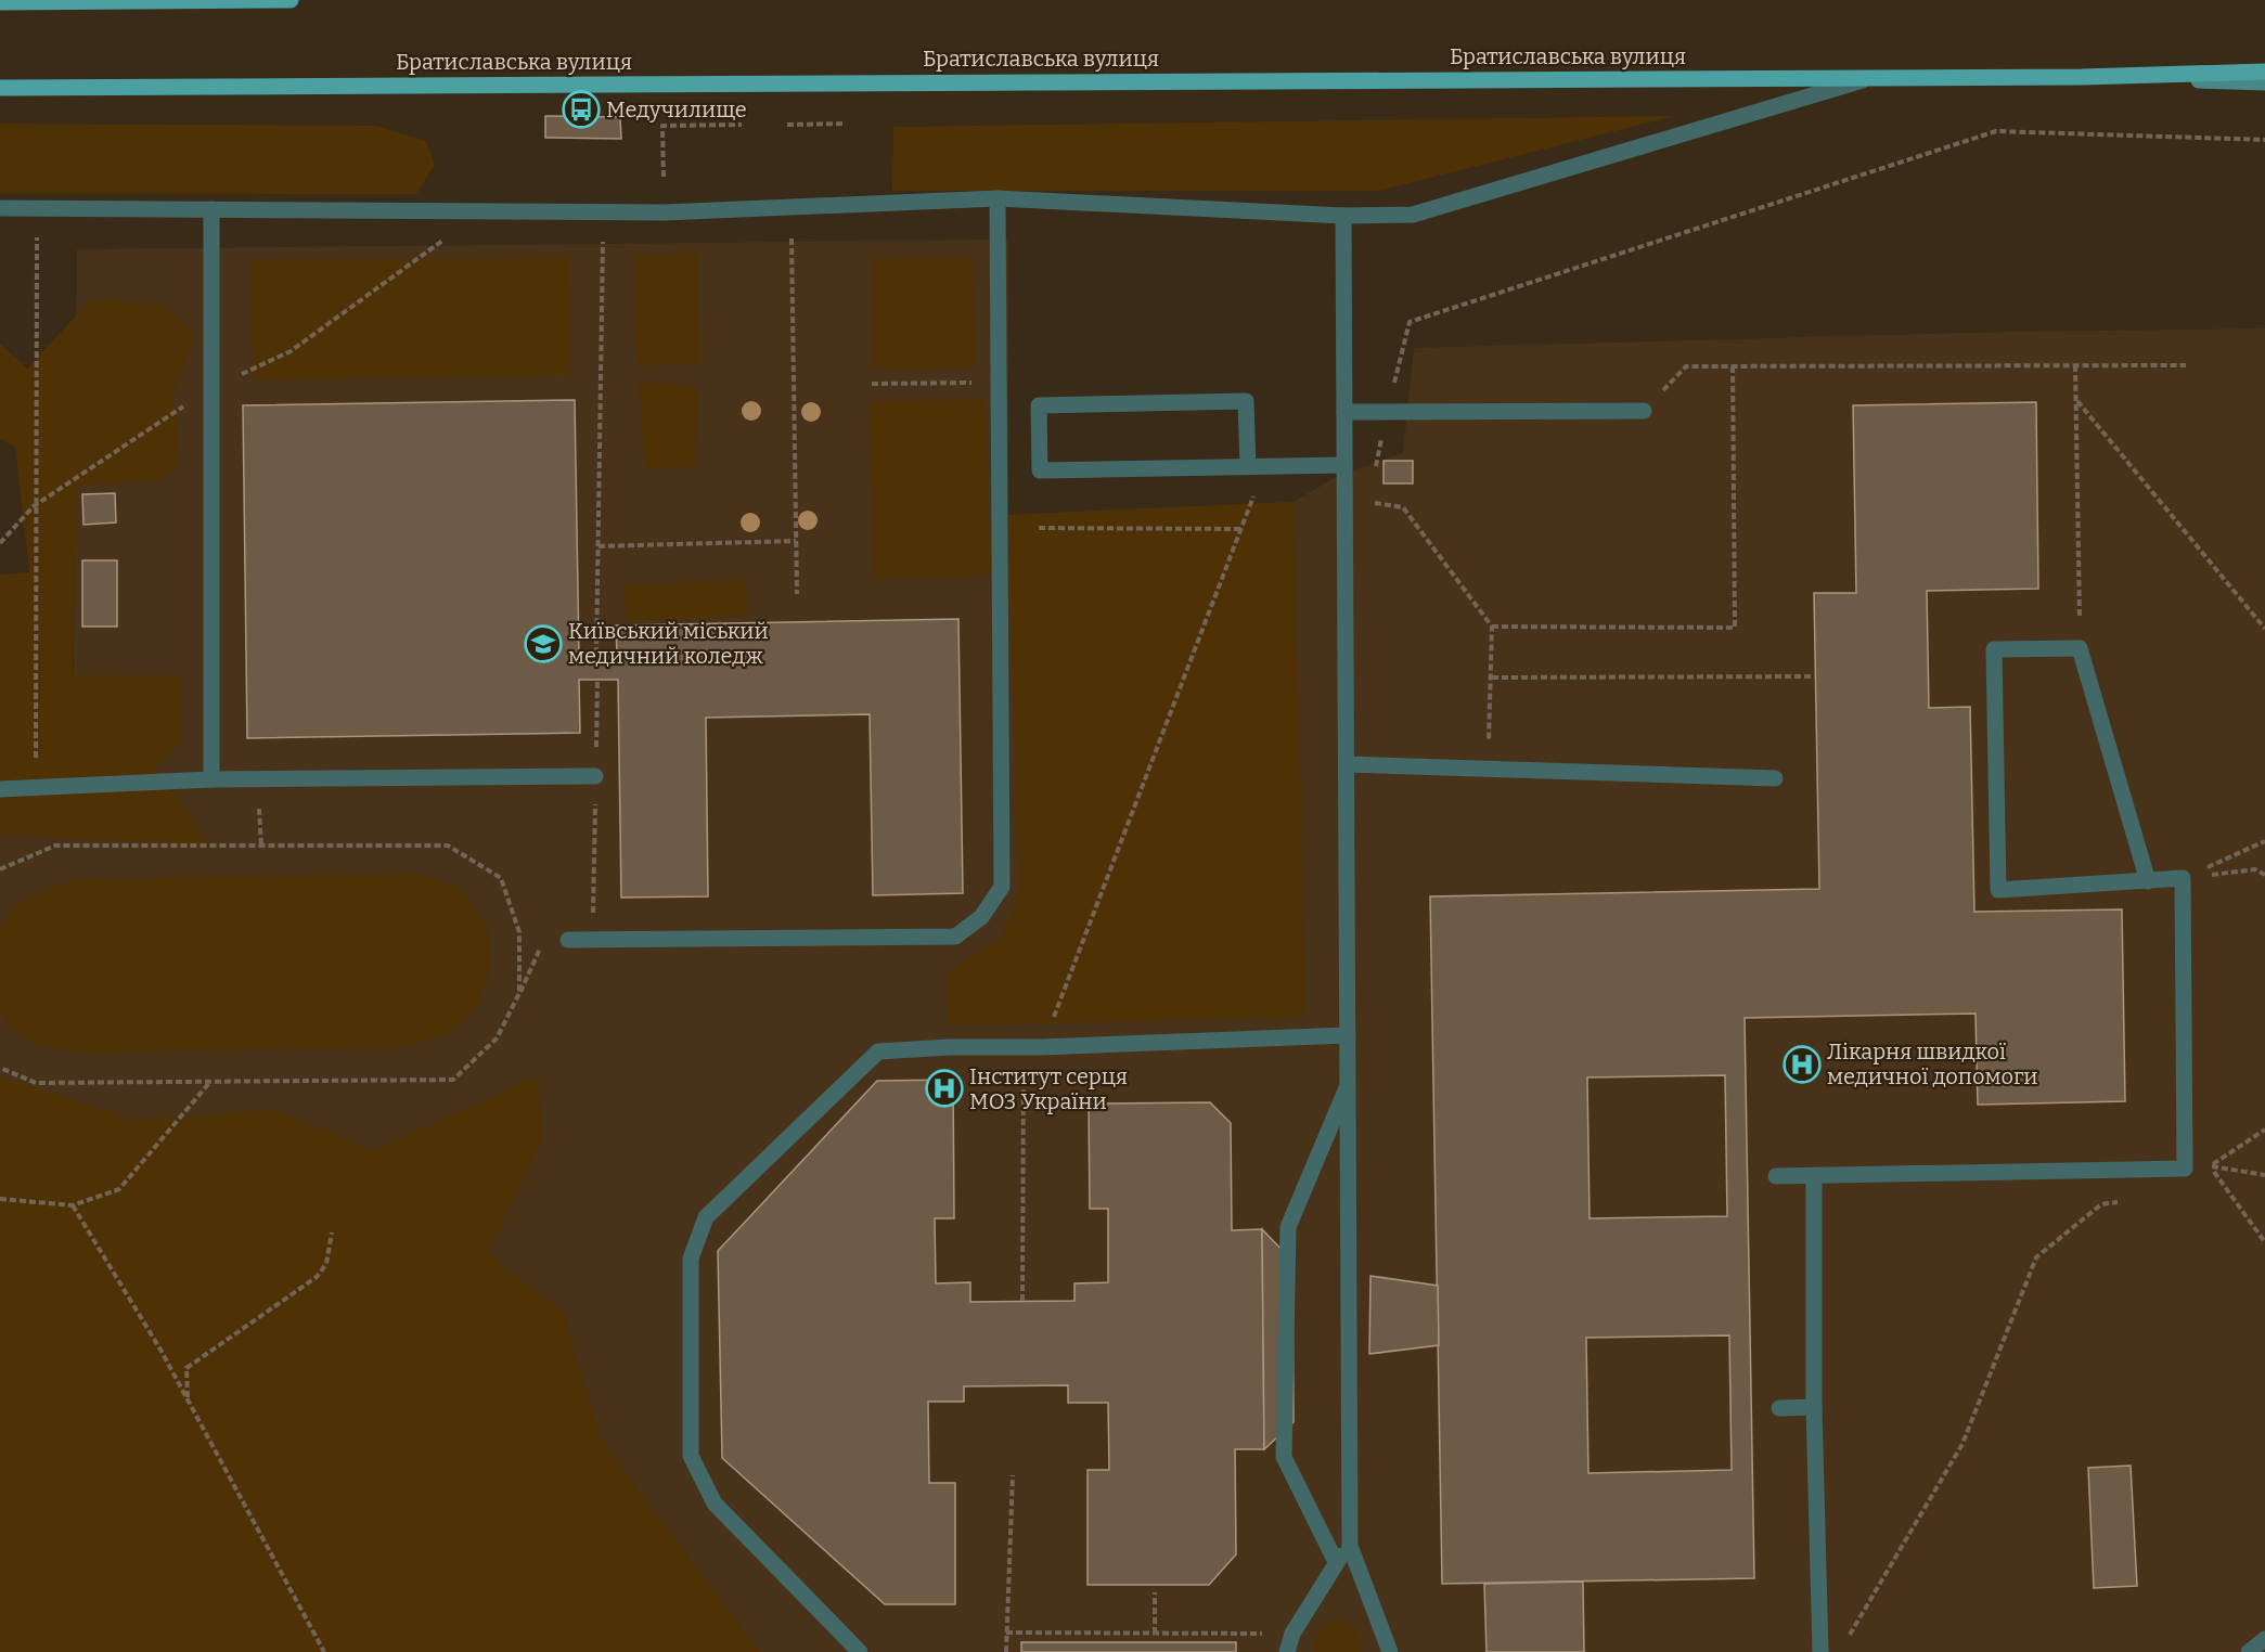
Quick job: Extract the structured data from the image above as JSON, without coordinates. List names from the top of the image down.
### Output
{
  "streets": {
    "main road": ["Братиславська вулиця"]
  },
  "places": {
    "bus stop": ["Медучилище"],
    "school or university": ["Київський міський медичний коледж"],
    "hospital": ["Лікарня швидкої медичної допомоги", "Інститут серця МОЗ України"]
  }
}
